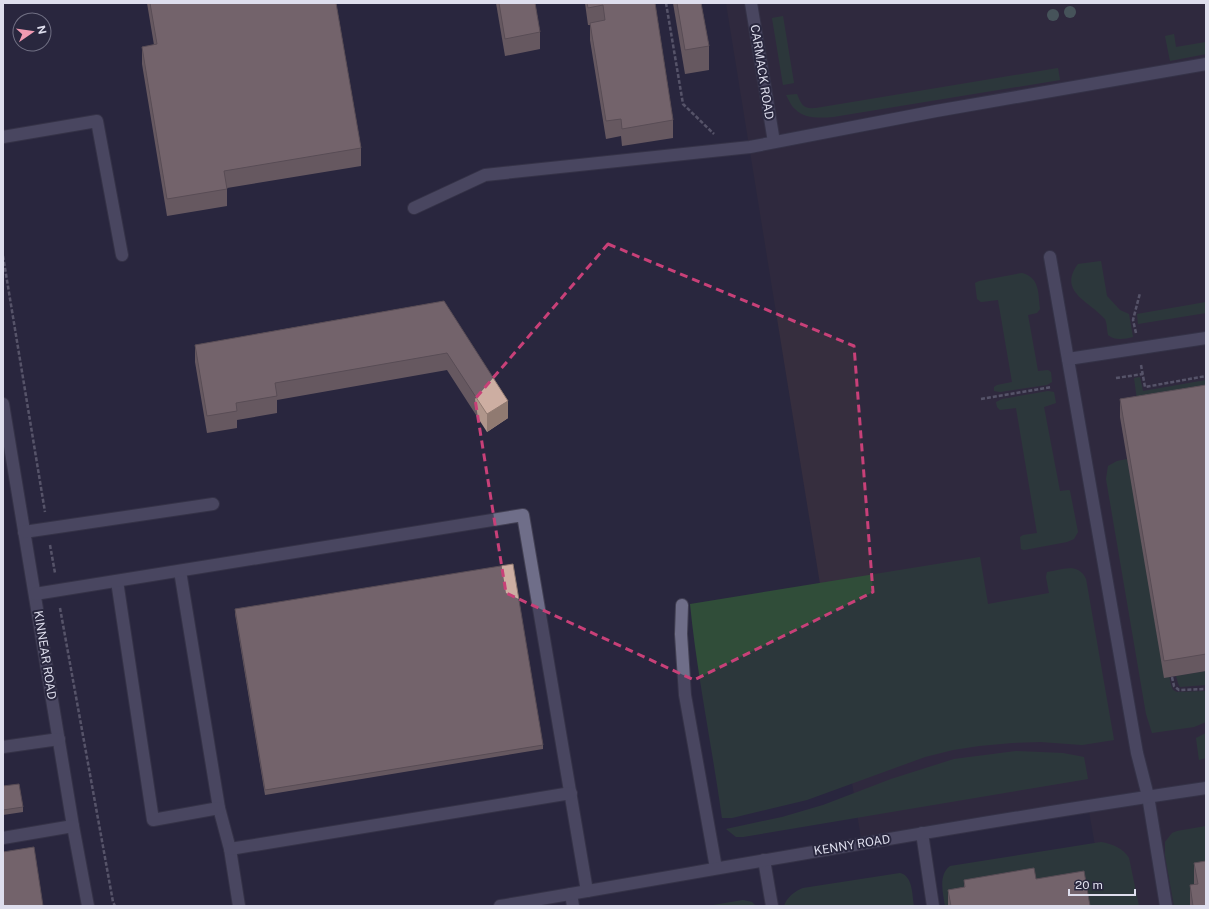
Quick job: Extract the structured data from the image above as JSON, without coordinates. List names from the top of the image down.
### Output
{
  "streets": {
    "street": ["CARMACK ROAD", "KINNEAR ROAD", "KENNY ROAD"]
  },
  "scale_bar": "20 m",
  "north": "right"
}
